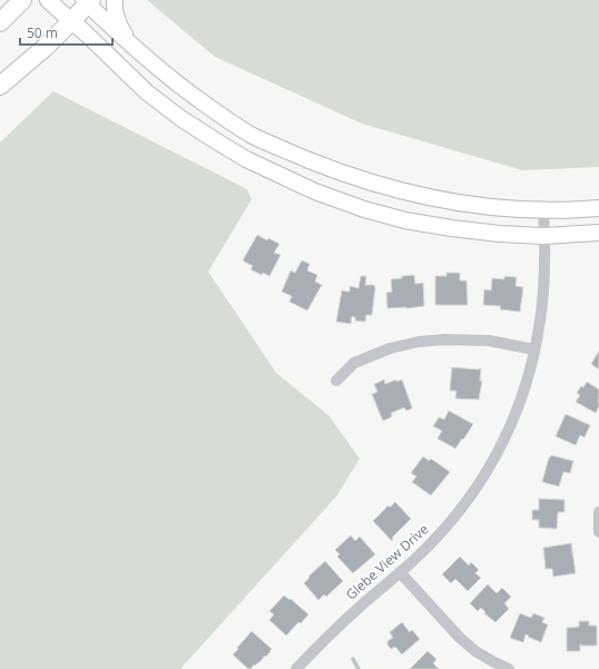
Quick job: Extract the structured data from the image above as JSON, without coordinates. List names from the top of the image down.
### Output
{
  "streets": {
    "street": ["Glebe View Drive"]
  },
  "scale_bar": "50 m"
}
